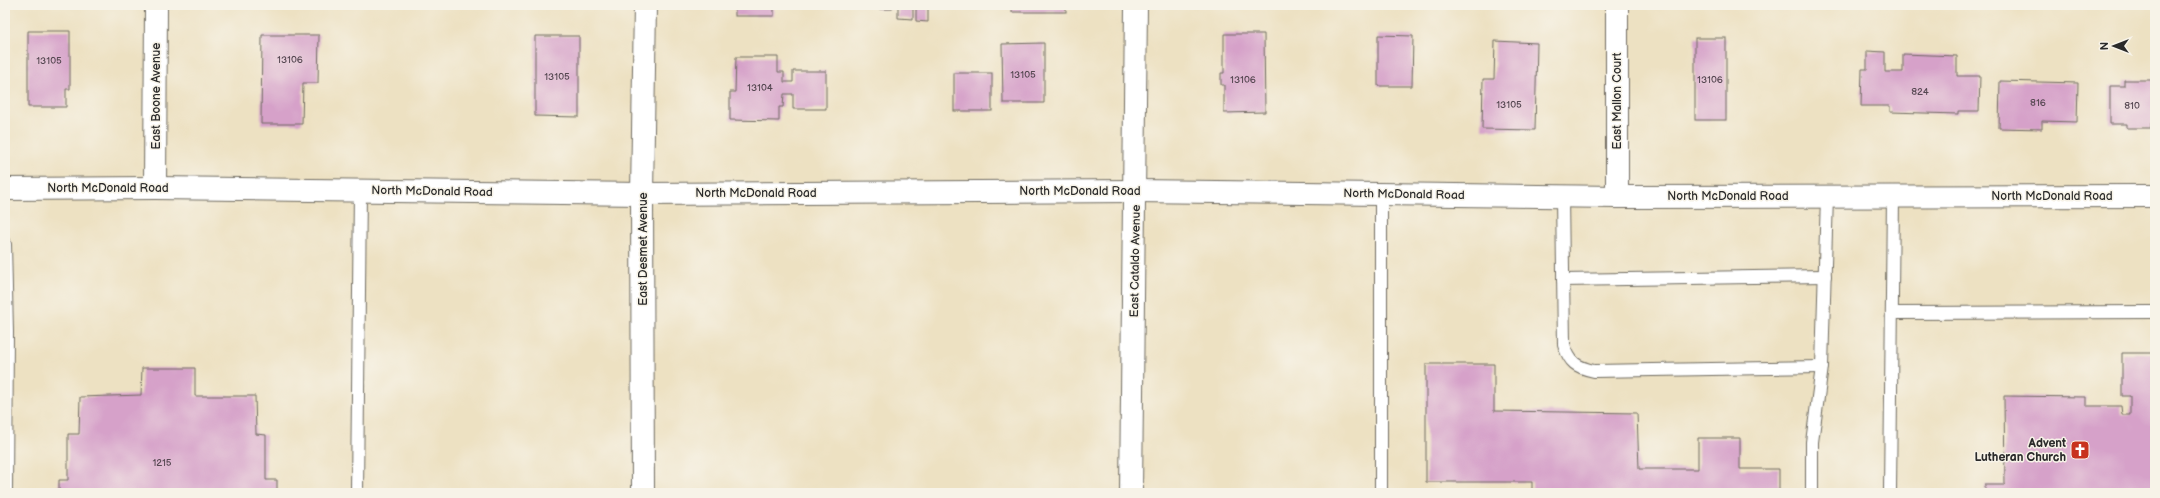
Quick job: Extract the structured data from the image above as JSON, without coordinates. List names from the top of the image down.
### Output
{
  "streets": {
    "street": [
      "East Boone Avenue",
      "East Mallon Court",
      "North McDonald Road",
      "East Desmet Avenue",
      "East Cataldo Avenue"
    ]
  },
  "crossings": [
    ["East Boone Avenue", "North McDonald Road"],
    ["East Mallon Court", "North McDonald Road"],
    ["North McDonald Road", "East Desmet Avenue"],
    ["North McDonald Road", "East Cataldo Avenue"]
  ],
  "places": {
    "church": ["Advent Lutheran Church"]
  },
  "house_numbers": [
    "13106",
    "13105",
    "13105",
    "13105",
    "13106",
    "13106",
    "13104",
    "824",
    "816",
    "13105",
    "810",
    "1215"
  ],
  "north": "left"
}
